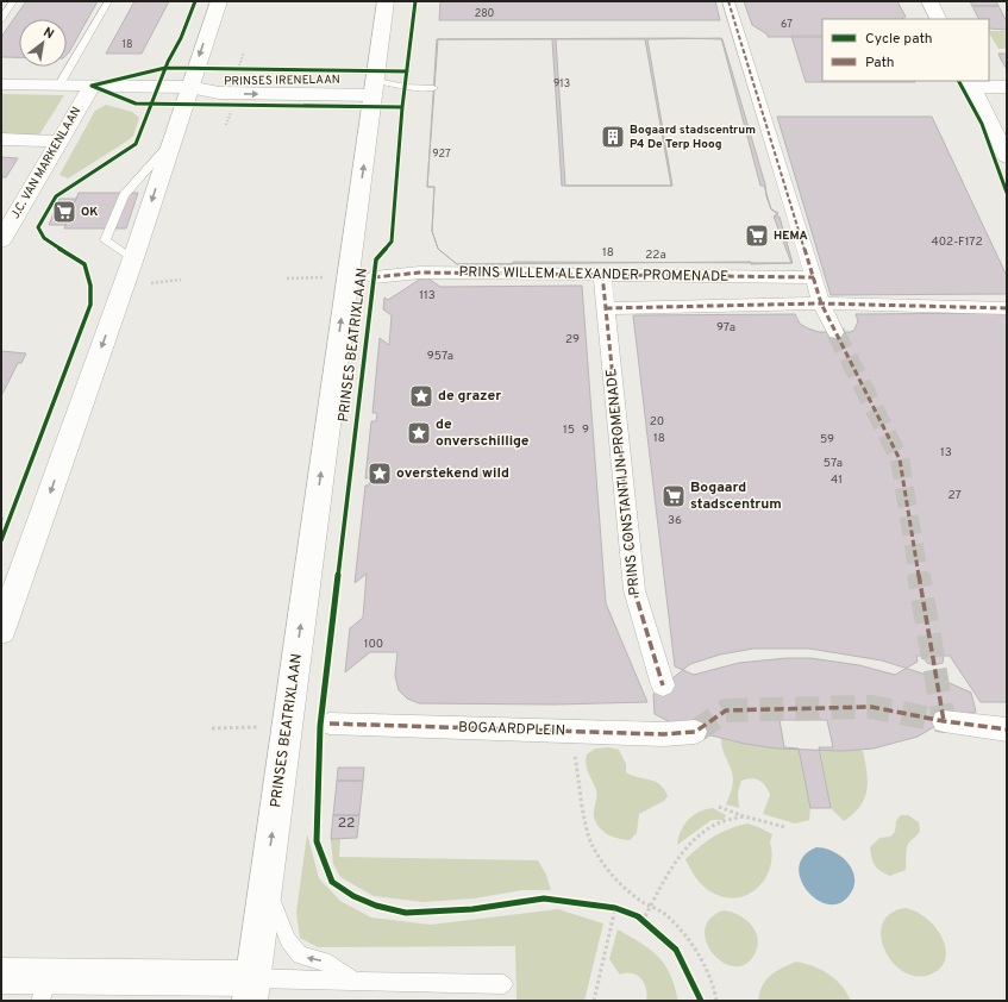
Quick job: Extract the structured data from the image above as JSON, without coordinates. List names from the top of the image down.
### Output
{
  "streets": {
    "main road": ["PRINSES IRENELAAN", "J.C. VAN MARKENLAAN", "PRINSES BEATRIXLAAN"],
    "street": ["PRINS WILLEM ALEXANDER PROMENADE", "PRINS CONSTANTIJN PROMENADE", "BOGAARDPLEIN"]
  },
  "crossings": [
    ["PRINSES IRENELAAN", "J.C. VAN MARKENLAAN"],
    ["PRINSES IRENELAAN", "PRINSES BEATRIXLAAN"],
    ["PRINS WILLEM ALEXANDER PROMENADE", "PRINS CONSTANTIJN PROMENADE"]
  ],
  "places": {
    "building": ["Bogaard stadscentrum P4 De Terp Hoog"],
    "supermarket": ["OK", "HEMA", "Bogaard stadscentrum"],
    "place": ["de grazer", "de onverschillige", "overstekend wild"]
  },
  "house_numbers": [
    "280",
    "67",
    "18",
    "913",
    "927",
    "402-F172",
    "18",
    "22a",
    "113",
    "97a",
    "29",
    "957a",
    "20",
    "15",
    "9",
    "18",
    "59",
    "13",
    "57a",
    "41",
    "27",
    "36",
    "100",
    "22"
  ],
  "legend": ["Cycle path", "Path"],
  "north": "top right"
}
